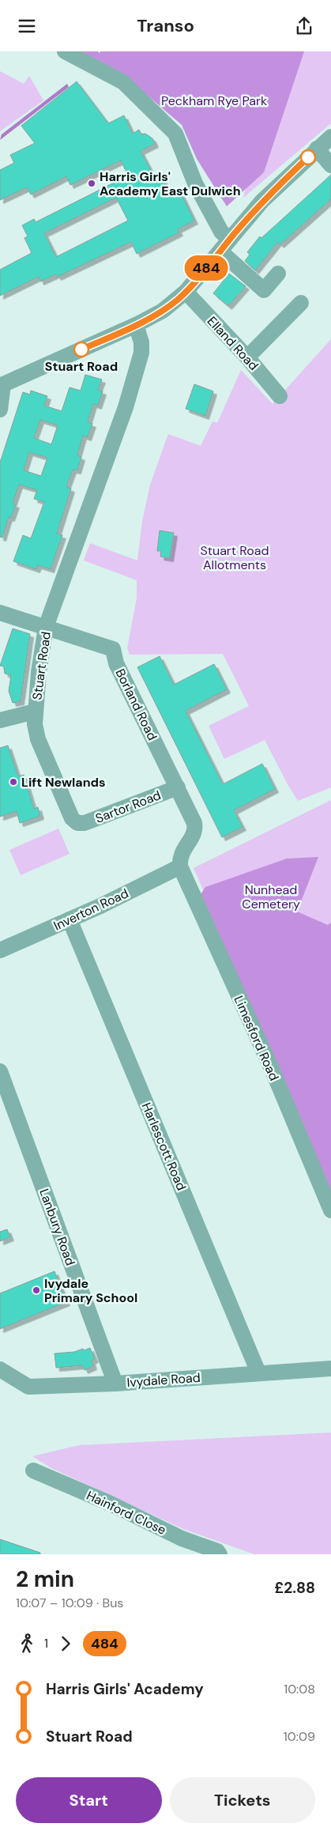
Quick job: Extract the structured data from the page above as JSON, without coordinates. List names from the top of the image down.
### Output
{
  "streets": {
    "street": [
      "Elland Road",
      "Stuart Road",
      "Borland Road",
      "Sartor Road",
      "Inverton Road",
      "Limesford Road",
      "Harlescott Road",
      "Lanbury Road",
      "Ivydale Road",
      "Hainford Close"
    ]
  },
  "crossings": [
    ["Stuart Road", "Borland Road"],
    ["Stuart Road", "Sartor Road"],
    ["Borland Road", "Sartor Road"],
    ["Borland Road", "Inverton Road"],
    ["Borland Road", "Limesford Road"],
    ["Inverton Road", "Limesford Road"],
    ["Inverton Road", "Harlescott Road"],
    ["Harlescott Road", "Ivydale Road"],
    ["Lanbury Road", "Ivydale Road"]
  ],
  "parks": ["Peckham Rye Park", "Stuart Road Allotments", "Nunhead Cemetery"],
  "places": [
    "Harris Girls' Academy East Dulwich",
    "Stuart Road",
    "Lift Newlands",
    "Ivydale Primary School"
  ],
  "lines": ["bus line 484"],
  "page": {
    "header": "Transo",
    "on_map": "484",
    "heading": ["2 min", "10:07 – 10:09 · Bus", "£2.88"],
    "legs": ["1", "484"],
    "list": [
      {
        "name": "Harris Girls' Academy",
        "value": "10:08"
      },
      {
        "name": "Stuart Road",
        "value": "10:09"
      }
    ],
    "buttons": ["Start", "Tickets"]
  }
}
